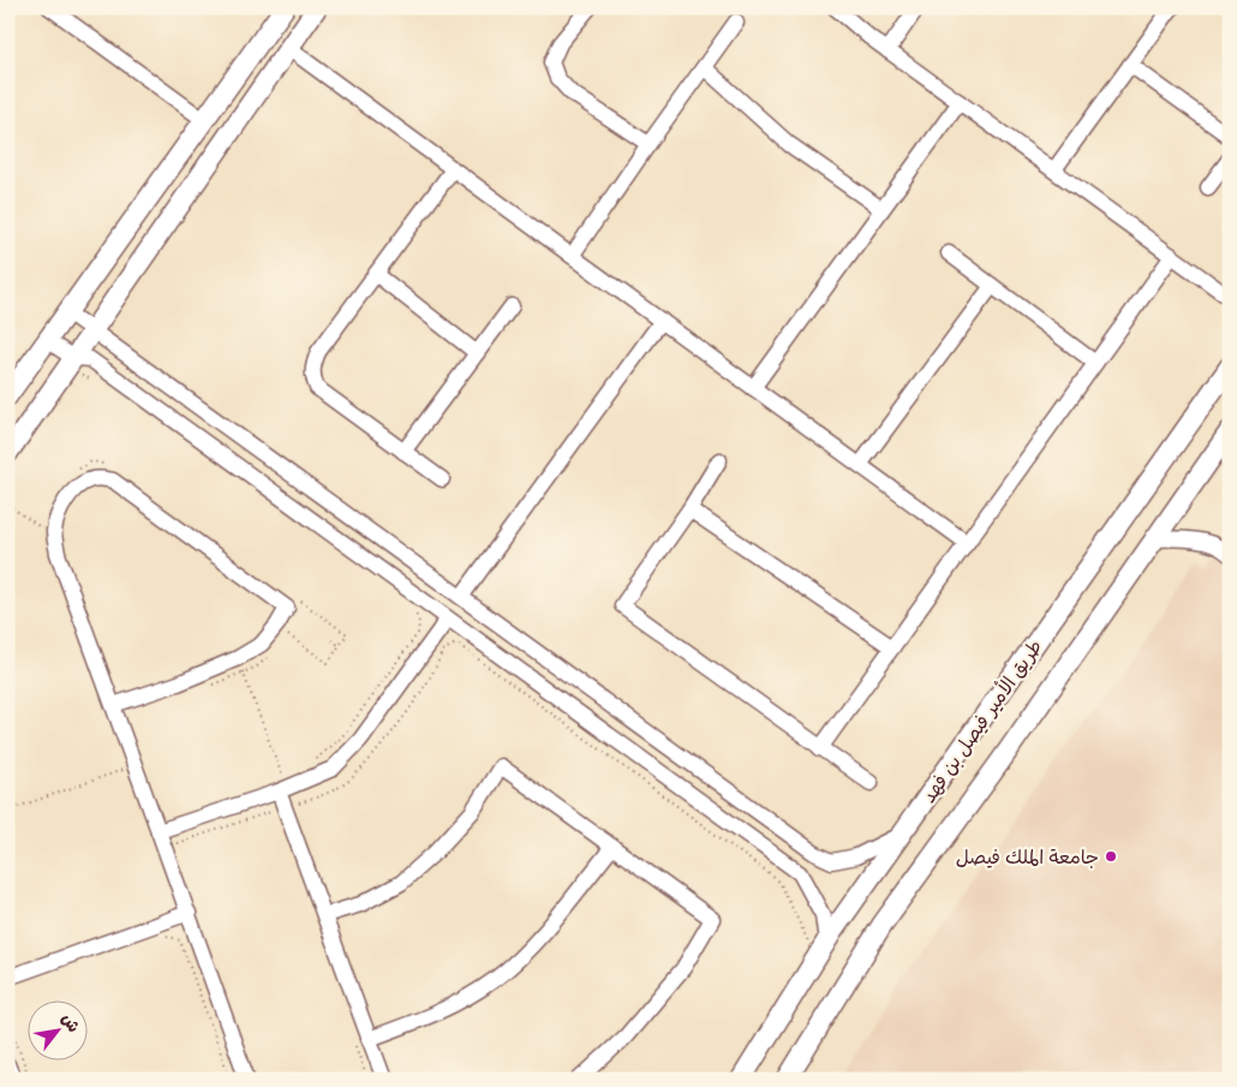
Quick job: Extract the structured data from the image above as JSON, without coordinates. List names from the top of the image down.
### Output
{
  "streets": {
    "main road": ["طريق الأمير فيصل بن فهد"]
  },
  "places": ["جامعة الملك فيصل"],
  "north": "top right"
}
